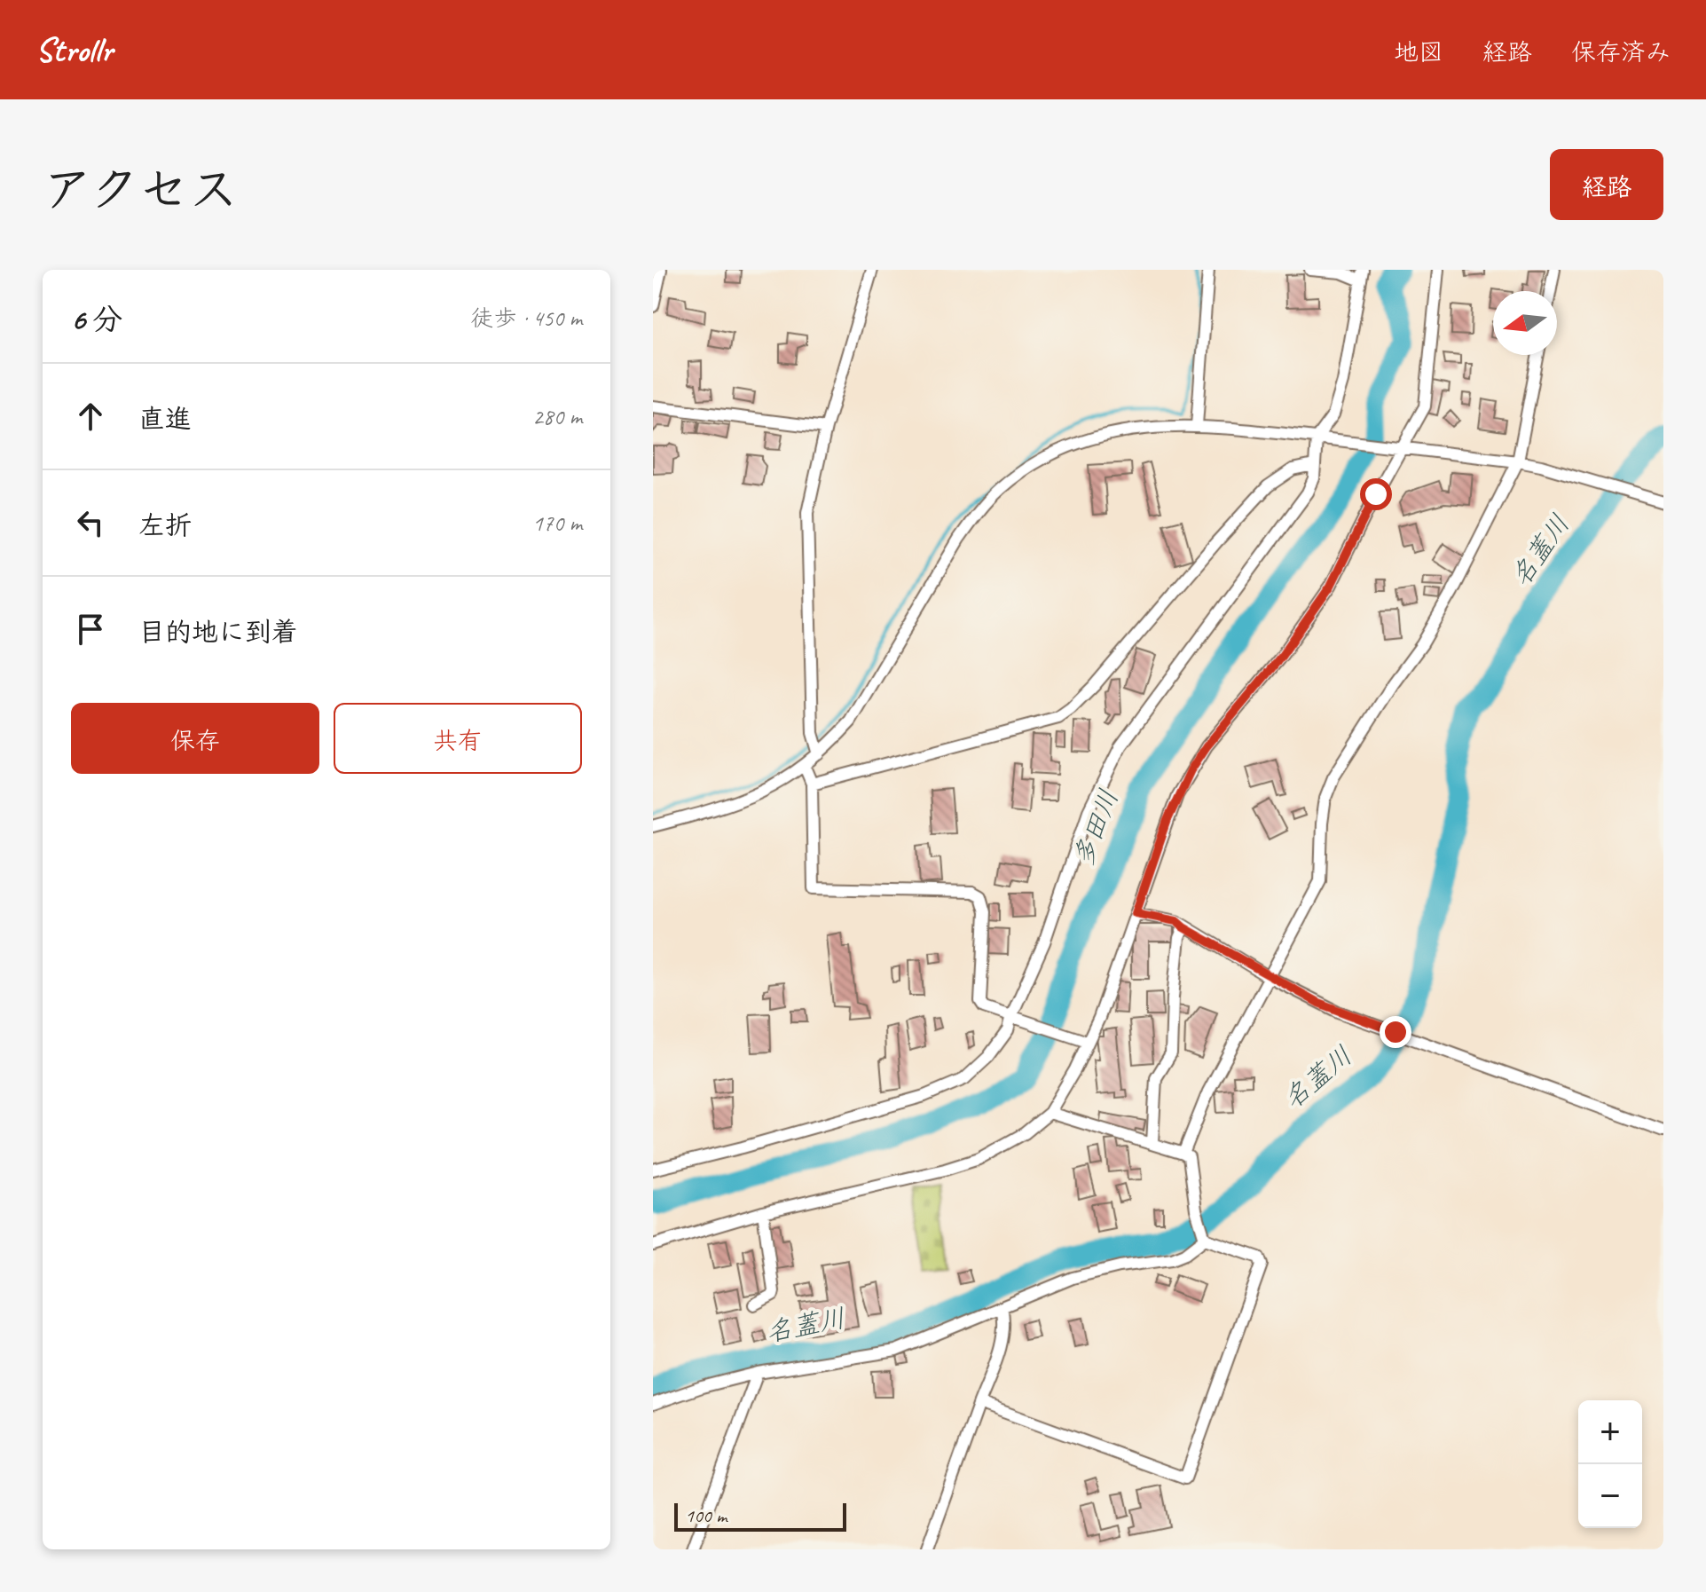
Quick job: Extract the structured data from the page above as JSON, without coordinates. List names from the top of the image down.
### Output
{
  "water": ["名蓋川", "多田川"],
  "scale_bar": "100 m",
  "north": "left",
  "page": {
    "header": "Strollr",
    "nav": ["地図", "経路", "保存済み"],
    "title": "アクセス",
    "buttons": [
      "経路",
      ["保存", "共有"]
    ],
    "heading": ["6 分", "徒歩 · 450 m"],
    "list": [
      ["直進", "280 m"],
      ["左折", "170 m"],
      "目的地に到着"
    ],
    "map_buttons": ["+", "−"],
    "scale": "100 m"
  }
}
